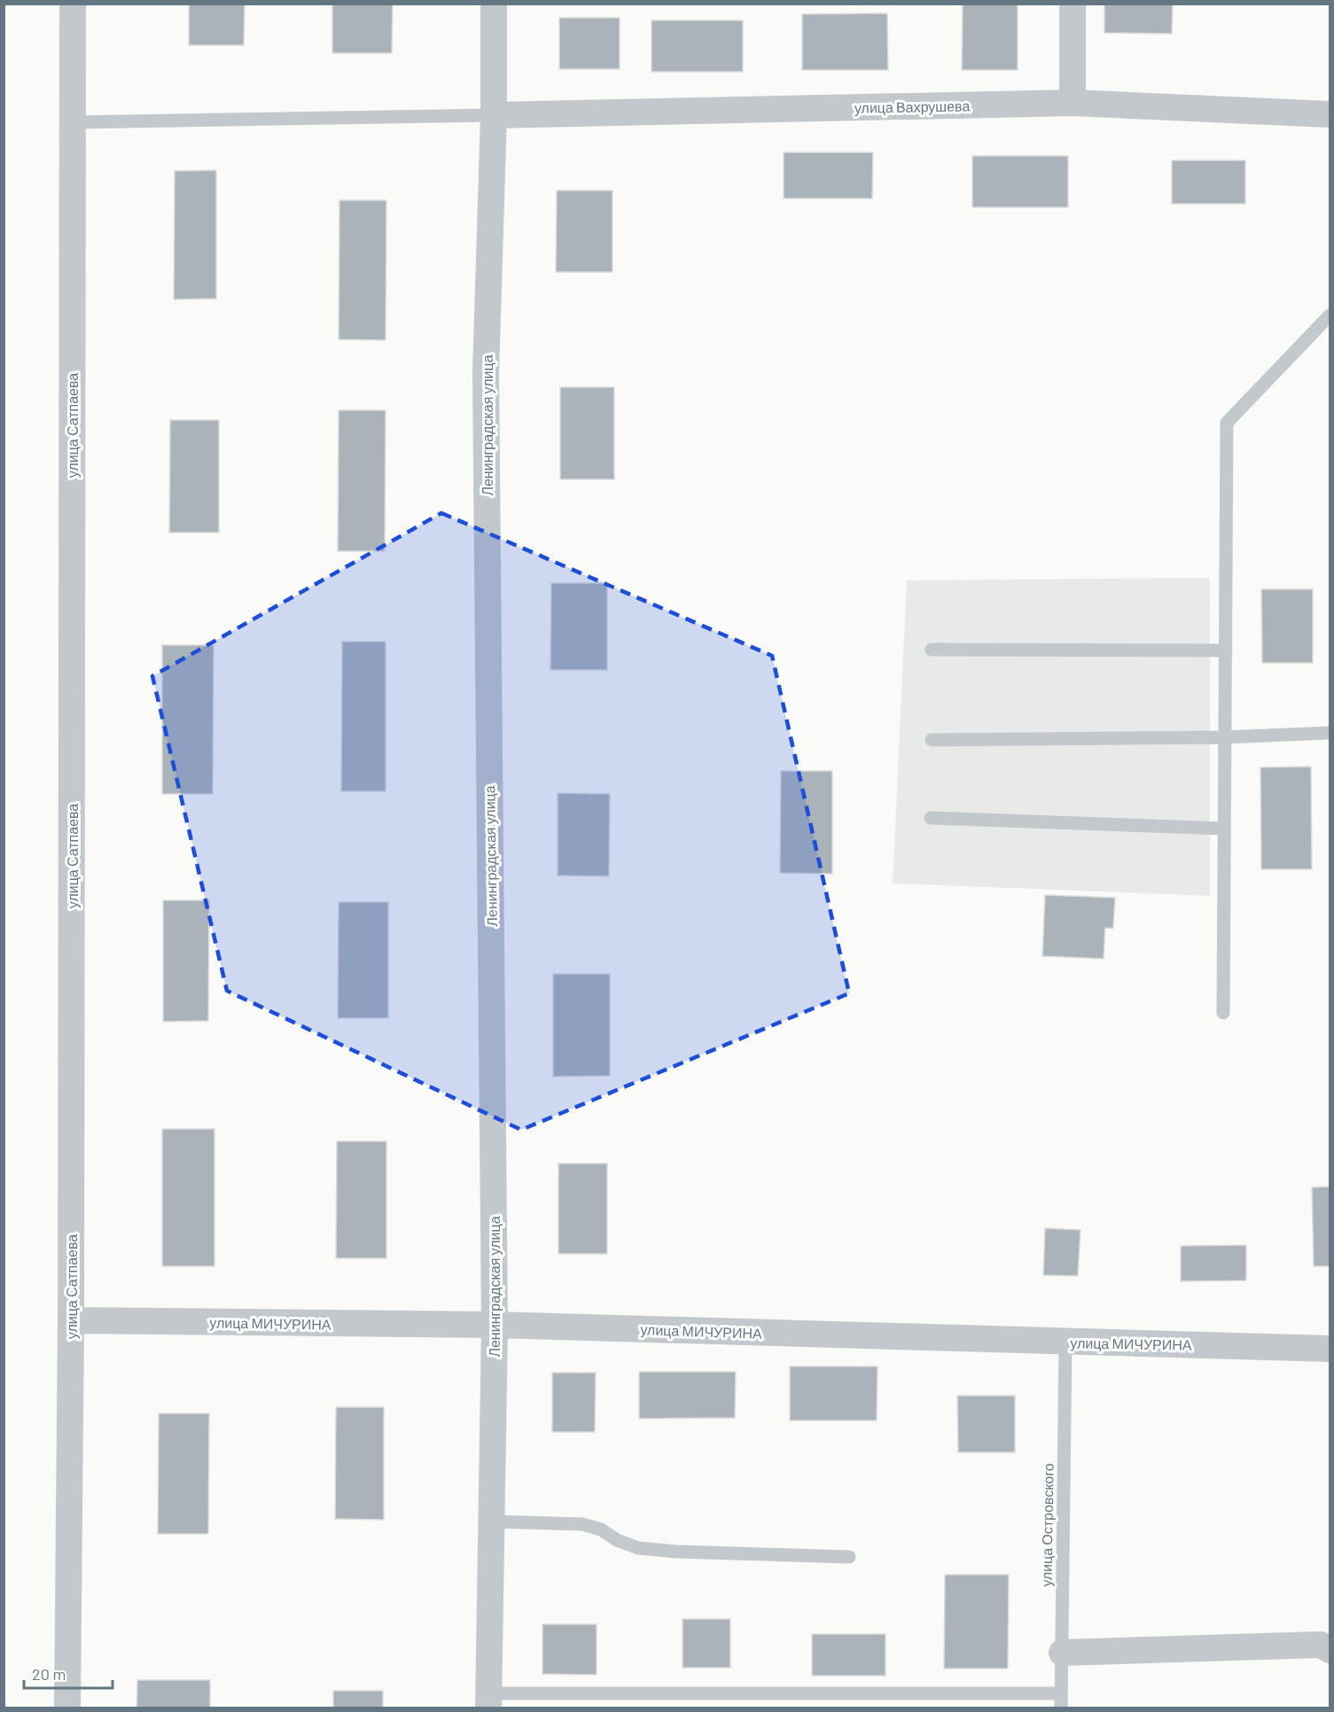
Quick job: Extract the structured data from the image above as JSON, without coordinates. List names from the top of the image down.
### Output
{
  "streets": {
    "street": [
      "улица Вахрушева",
      "улица Сатпаева",
      "Ленинградская улица",
      "улица МИЧУРИНА"
    ],
    "lane": ["улица Островского"]
  },
  "crossings": [
    ["улица Вахрушева", "Ленинградская улица"],
    ["улица Сатпаева", "улица МИЧУРИНА"],
    ["Ленинградская улица", "улица МИЧУРИНА"],
    ["улица МИЧУРИНА", "улица Островского"]
  ],
  "scale_bar": "20 m"
}
